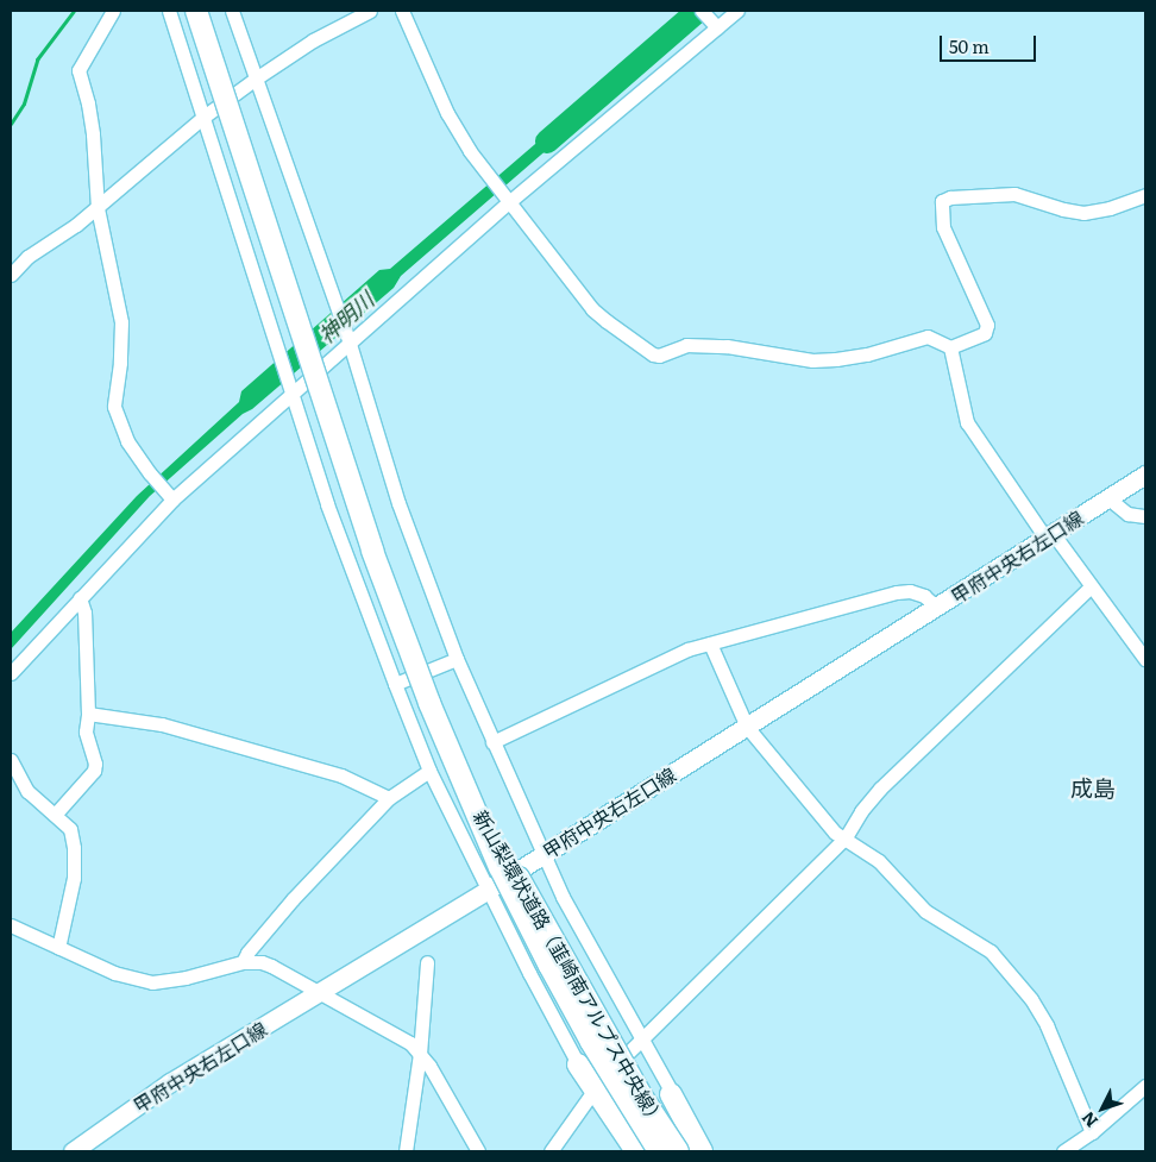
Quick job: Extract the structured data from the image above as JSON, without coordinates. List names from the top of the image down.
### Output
{
  "streets": {
    "highway": ["新山梨環状道路（韮崎南アルプス中央線）"],
    "main road": ["甲府中央右左口線"]
  },
  "districts": ["成島"],
  "water": ["神明川"],
  "scale_bar": "50 m",
  "north": "bottom left"
}
